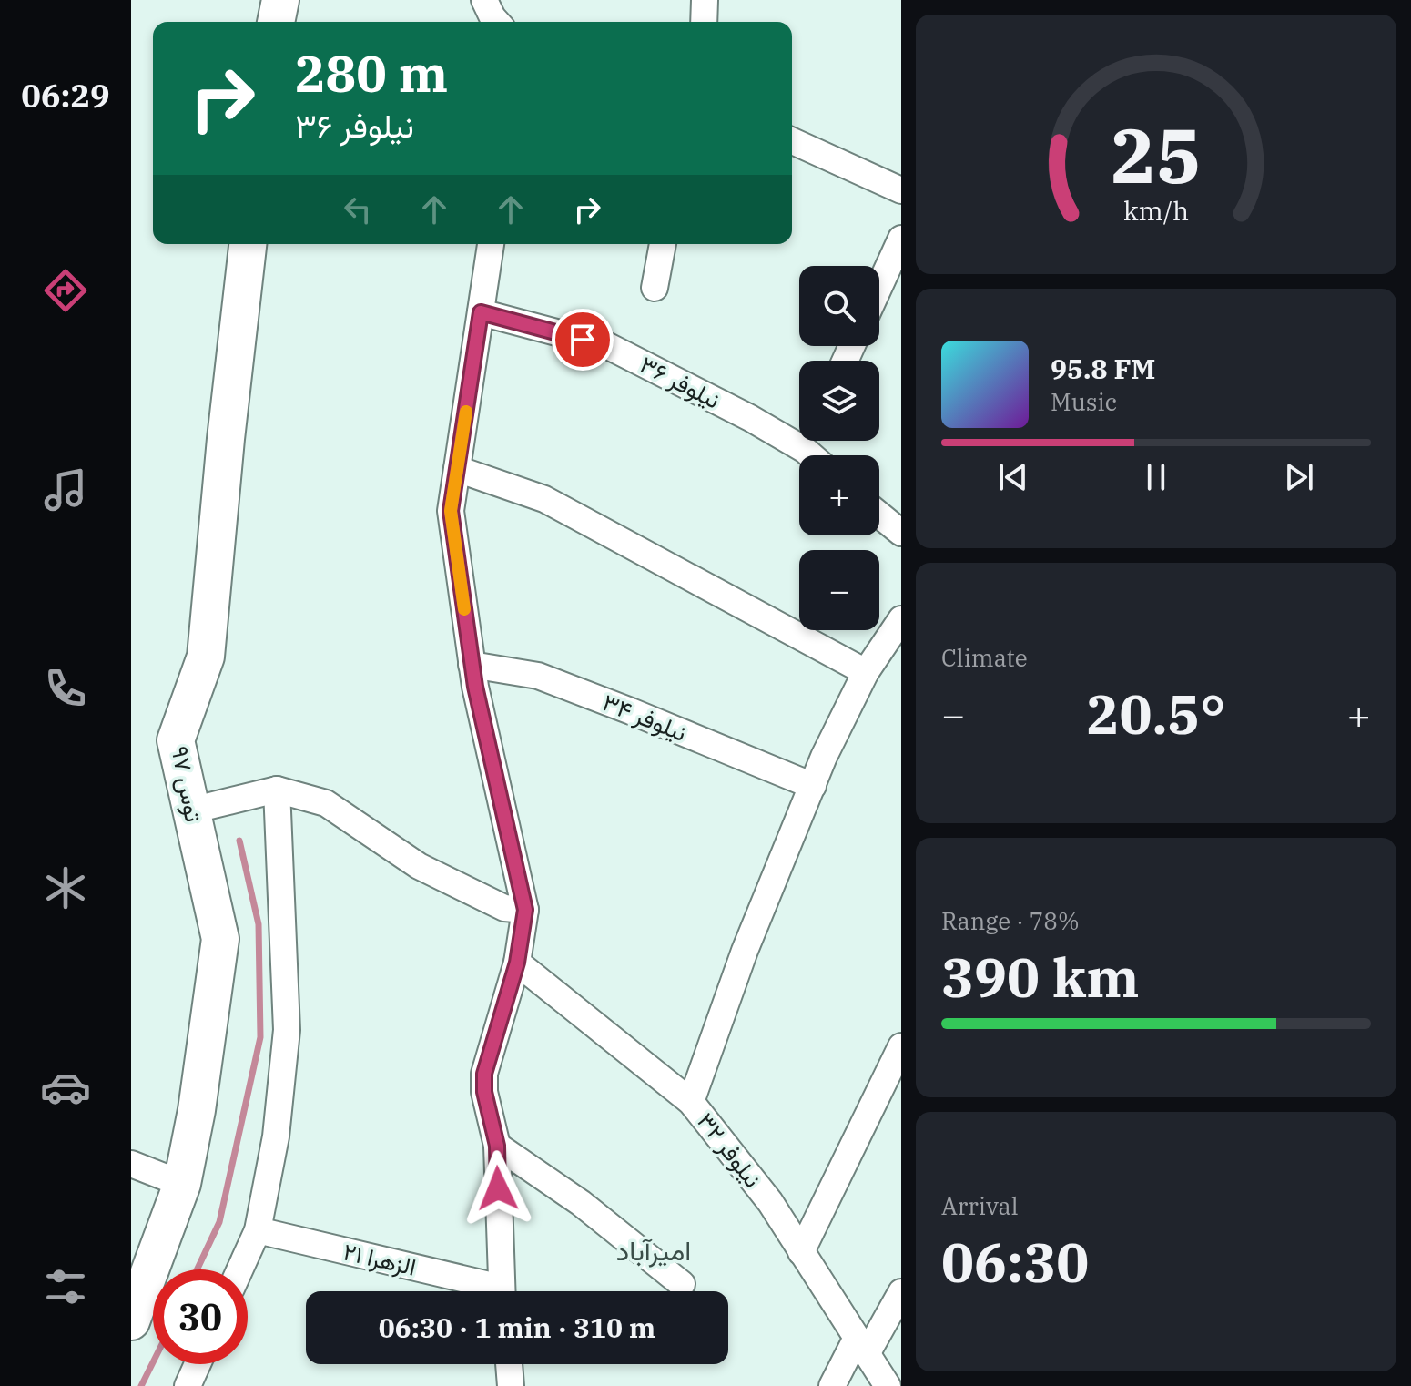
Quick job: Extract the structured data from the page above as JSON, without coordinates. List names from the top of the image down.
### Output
{
  "streets": {
    "street": [
      "نیلوفر ۳۶",
      "نیلوفر ۳۴",
      "توس ۹۷",
      "نیلوفر ۳۲",
      "الزهرا ۲۱"
    ]
  },
  "districts": ["امیرآباد"],
  "page": {
    "tabs": "06:29",
    "turn": ["280 m", "نیلوفر ۳۶"],
    "map_buttons": ["+", "−"],
    "song": ["95.8 FM", "Music"],
    "tile": [
      "Climate",
      ["Range · 78%", "390 km"],
      ["Arrival", "06:30"]
    ],
    "heat": ["−", "20.5°", "+"],
    "limit": "30",
    "trip": "06:30 · 1 min · 310 m",
    "gauge": ["25", "km/h"]
  }
}
